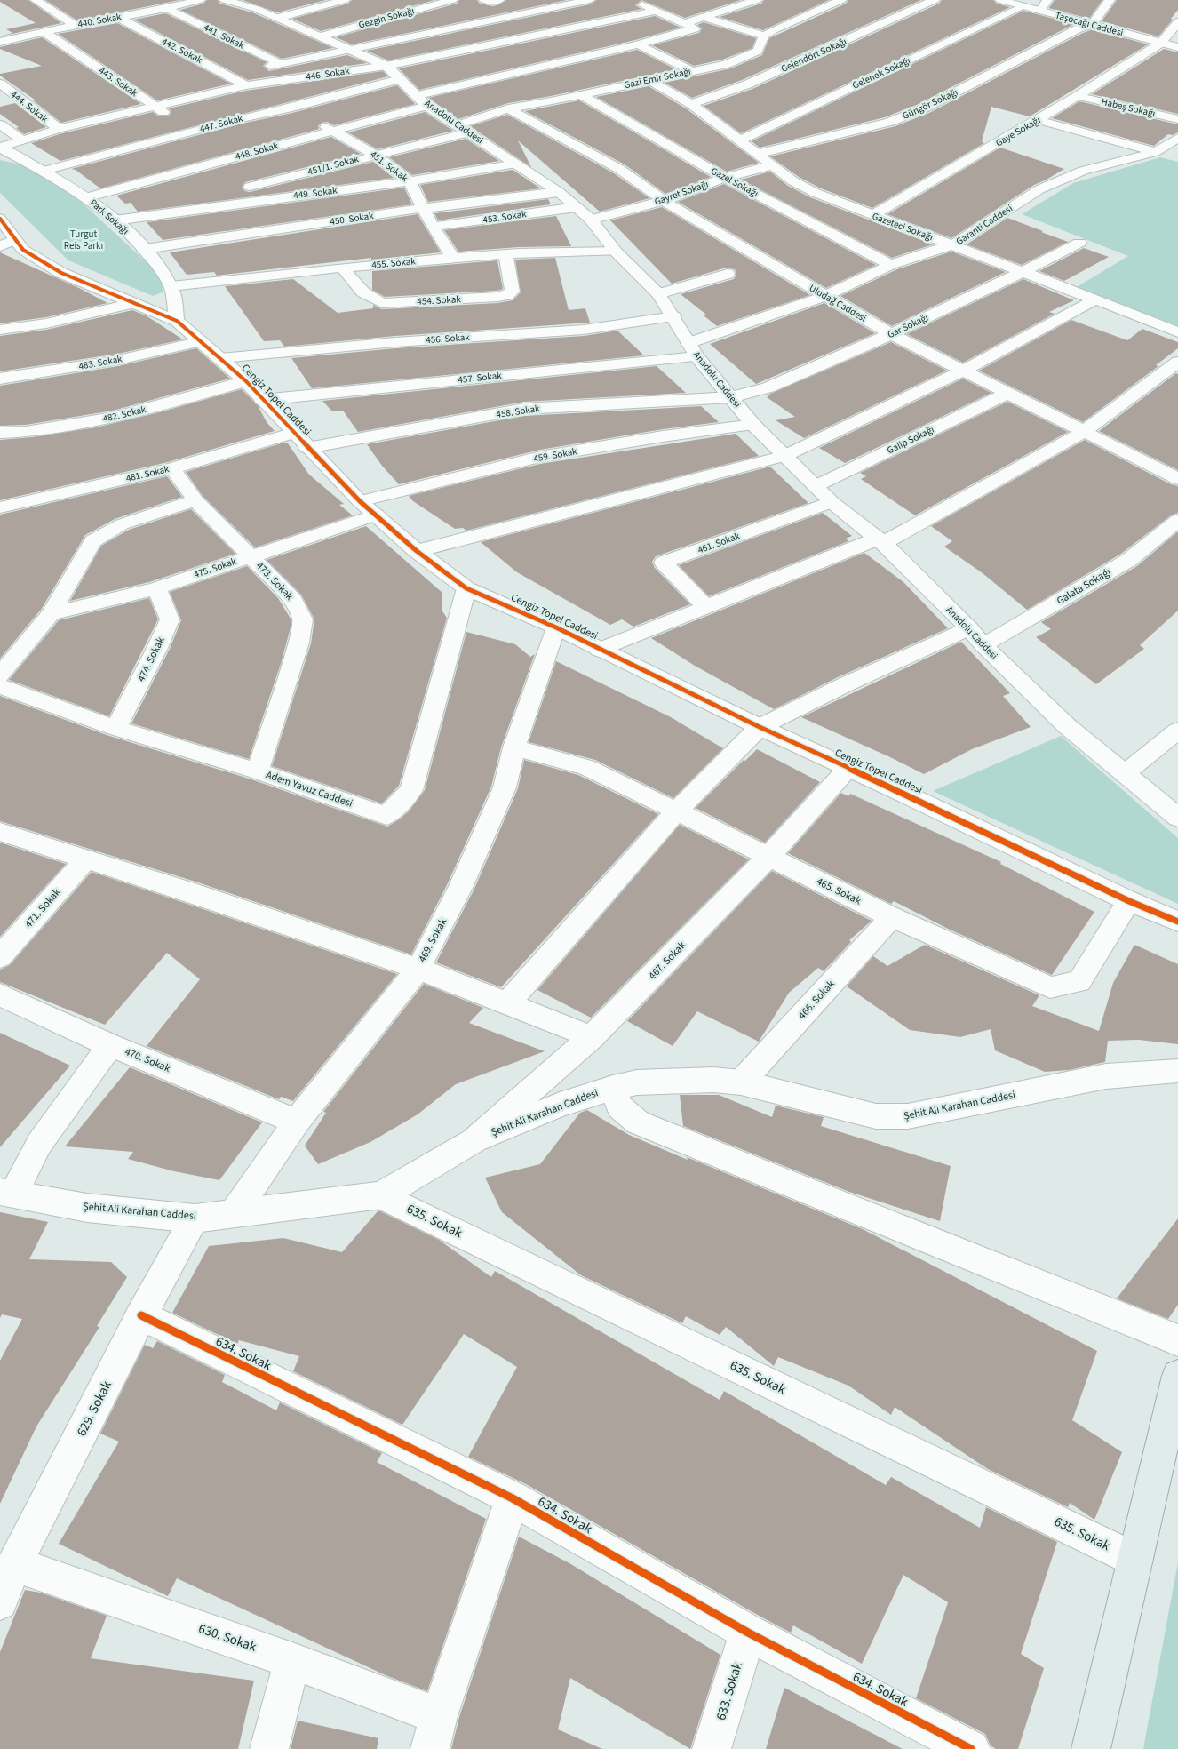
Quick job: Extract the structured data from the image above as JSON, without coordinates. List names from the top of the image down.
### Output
{
  "streets": {
    "street": [
      "Gezgin Sokağı",
      "440. Sokak",
      "Taşocağı Caddesi",
      "441. Sokak",
      "442. Sokak",
      "Gelendört Sokağı",
      "Gelenek Sokağı",
      "446. Sokak",
      "Gazi Emir Sokağı",
      "443. Sokak",
      "Güngör Sokağı",
      "444. Sokak",
      "Habeş Sokağı",
      "Anadolu Caddesi",
      "447. Sokak",
      "Gaye Sokağı",
      "448. Sokak",
      "451/1. Sokak",
      "451. Sokak",
      "Gazel Sokağı",
      "449. Sokak",
      "Gayret Sokağı",
      "Park Sokağı",
      "453. Sokak",
      "450. Sokak",
      "Garanti Caddesi",
      "Gazeteci Sokağı",
      "455. Sokak",
      "454. Sokak",
      "Uludağ Caddesi",
      "Gar Sokağı",
      "456. Sokak",
      "483. Sokak",
      "457. Sokak",
      "Cengiz Topel Caddesi",
      "458. Sokak",
      "482. Sokak",
      "Galip Sokağı",
      "459. Sokak",
      "481. Sokak",
      "461. Sokak",
      "475. Sokak",
      "473. Sokak",
      "Galata Sokağı",
      "474. Sokak",
      "Adem Yavuz Caddesi",
      "465. Sokak",
      "471. Sokak",
      "469. Sokak",
      "467. Sokak",
      "466. Sokak",
      "470. Sokak",
      "Şehit Ali Karahan Caddesi",
      "635. Sokak",
      "634. Sokak",
      "629. Sokak",
      "630. Sokak",
      "633. Sokak"
    ]
  },
  "crossings": [
    ["Gezgin Sokağı", "Anadolu Caddesi"],
    ["440. Sokak", "441. Sokak"],
    ["440. Sokak", "442. Sokak"],
    ["440. Sokak", "443. Sokak"],
    ["Taşocağı Caddesi", "Gelenek Sokağı"],
    ["Taşocağı Caddesi", "Güngör Sokağı"],
    ["Taşocağı Caddesi", "Gaye Sokağı"],
    ["442. Sokak", "446. Sokak"],
    ["Gelendört Sokağı", "Gazeteci Sokağı"],
    ["Gelenek Sokağı", "Gazeteci Sokağı"],
    ["446. Sokak", "443. Sokak"],
    ["446. Sokak", "444. Sokak"],
    ["446. Sokak", "Anadolu Caddesi"],
    ["446. Sokak", "Park Sokağı"],
    ["Gazi Emir Sokağı", "Anadolu Caddesi"],
    ["Gazi Emir Sokağı", "451/1. Sokak"],
    ["Gazi Emir Sokağı", "Gazel Sokağı"],
    ["Gazi Emir Sokağı", "Gazeteci Sokağı"],
    ["Gazi Emir Sokağı", "Uludağ Caddesi"],
    ["443. Sokak", "447. Sokak"],
    ["Güngör Sokağı", "Gazeteci Sokağı"],
    ["Habeş Sokağı", "Gaye Sokağı"],
    ["Anadolu Caddesi", "447. Sokak"],
    ["Anadolu Caddesi", "448. Sokak"],
    ["Anadolu Caddesi", "451/1. Sokak"],
    ["Anadolu Caddesi", "449. Sokak"],
    ["Anadolu Caddesi", "Gayret Sokağı"],
    ["Anadolu Caddesi", "453. Sokak"],
    ["Anadolu Caddesi", "450. Sokak"],
    ["Anadolu Caddesi", "Garanti Caddesi"],
    ["Anadolu Caddesi", "455. Sokak"],
    ["Anadolu Caddesi", "Gar Sokağı"],
    ["Anadolu Caddesi", "456. Sokak"],
    ["Anadolu Caddesi", "457. Sokak"],
    ["Anadolu Caddesi", "458. Sokak"],
    ["Anadolu Caddesi", "Galip Sokağı"],
    ["Anadolu Caddesi", "459. Sokak"],
    ["Anadolu Caddesi", "461. Sokak"],
    ["Anadolu Caddesi", "Galata Sokağı"],
    ["447. Sokak", "451. Sokak"],
    ["447. Sokak", "Park Sokağı"],
    ["Gaye Sokağı", "Gazeteci Sokağı"],
    ["448. Sokak", "451. Sokak"],
    ["448. Sokak", "Park Sokağı"],
    ["451/1. Sokak", "451. Sokak"],
    ["451. Sokak", "449. Sokak"],
    ["451. Sokak", "453. Sokak"],
    ["451. Sokak", "450. Sokak"],
    ["451. Sokak", "455. Sokak"],
    ["Gazel Sokağı", "Gayret Sokağı"],
    ["Gazel Sokağı", "Garanti Caddesi"],
    ["449. Sokak", "Park Sokağı"],
    ["Gayret Sokağı", "Gazeteci Sokağı"],
    ["Gayret Sokağı", "Uludağ Caddesi"],
    ["Park Sokağı", "450. Sokak"],
    ["Park Sokağı", "455. Sokak"],
    ["Park Sokağı", "Cengiz Topel Caddesi"],
    ["Garanti Caddesi", "Gazeteci Sokağı"],
    ["Garanti Caddesi", "Uludağ Caddesi"],
    ["Garanti Caddesi", "457. Sokak"],
    ["Gazeteci Sokağı", "Gar Sokağı"],
    ["455. Sokak", "454. Sokak"],
    ["Uludağ Caddesi", "Gar Sokağı"],
    ["Uludağ Caddesi", "Galip Sokağı"],
    ["Gar Sokağı", "458. Sokak"],
    ["456. Sokak", "Cengiz Topel Caddesi"],
    ["483. Sokak", "Cengiz Topel Caddesi"],
    ["457. Sokak", "Cengiz Topel Caddesi"],
    ["Cengiz Topel Caddesi", "458. Sokak"],
    ["Cengiz Topel Caddesi", "482. Sokak"],
    ["Cengiz Topel Caddesi", "459. Sokak"],
    ["Cengiz Topel Caddesi", "481. Sokak"],
    ["Cengiz Topel Caddesi", "475. Sokak"],
    ["Cengiz Topel Caddesi", "Galata Sokağı"],
    ["Cengiz Topel Caddesi", "Adem Yavuz Caddesi"],
    ["Cengiz Topel Caddesi", "465. Sokak"],
    ["Cengiz Topel Caddesi", "469. Sokak"],
    ["Cengiz Topel Caddesi", "467. Sokak"],
    ["458. Sokak", "481. Sokak"],
    ["481. Sokak", "473. Sokak"],
    ["475. Sokak", "473. Sokak"],
    ["475. Sokak", "474. Sokak"],
    ["473. Sokak", "Adem Yavuz Caddesi"],
    ["Galata Sokağı", "465. Sokak"],
    ["474. Sokak", "Adem Yavuz Caddesi"],
    ["465. Sokak", "469. Sokak"],
    ["465. Sokak", "467. Sokak"],
    ["465. Sokak", "466. Sokak"],
    ["469. Sokak", "470. Sokak"],
    ["469. Sokak", "Şehit Ali Karahan Caddesi"],
    ["467. Sokak", "Şehit Ali Karahan Caddesi"],
    ["466. Sokak", "Şehit Ali Karahan Caddesi"],
    ["Şehit Ali Karahan Caddesi", "635. Sokak"],
    ["Şehit Ali Karahan Caddesi", "629. Sokak"],
    ["634. Sokak", "629. Sokak"],
    ["634. Sokak", "633. Sokak"],
    ["629. Sokak", "630. Sokak"]
  ],
  "parks": ["Turgut Reis Parkı"]
}
